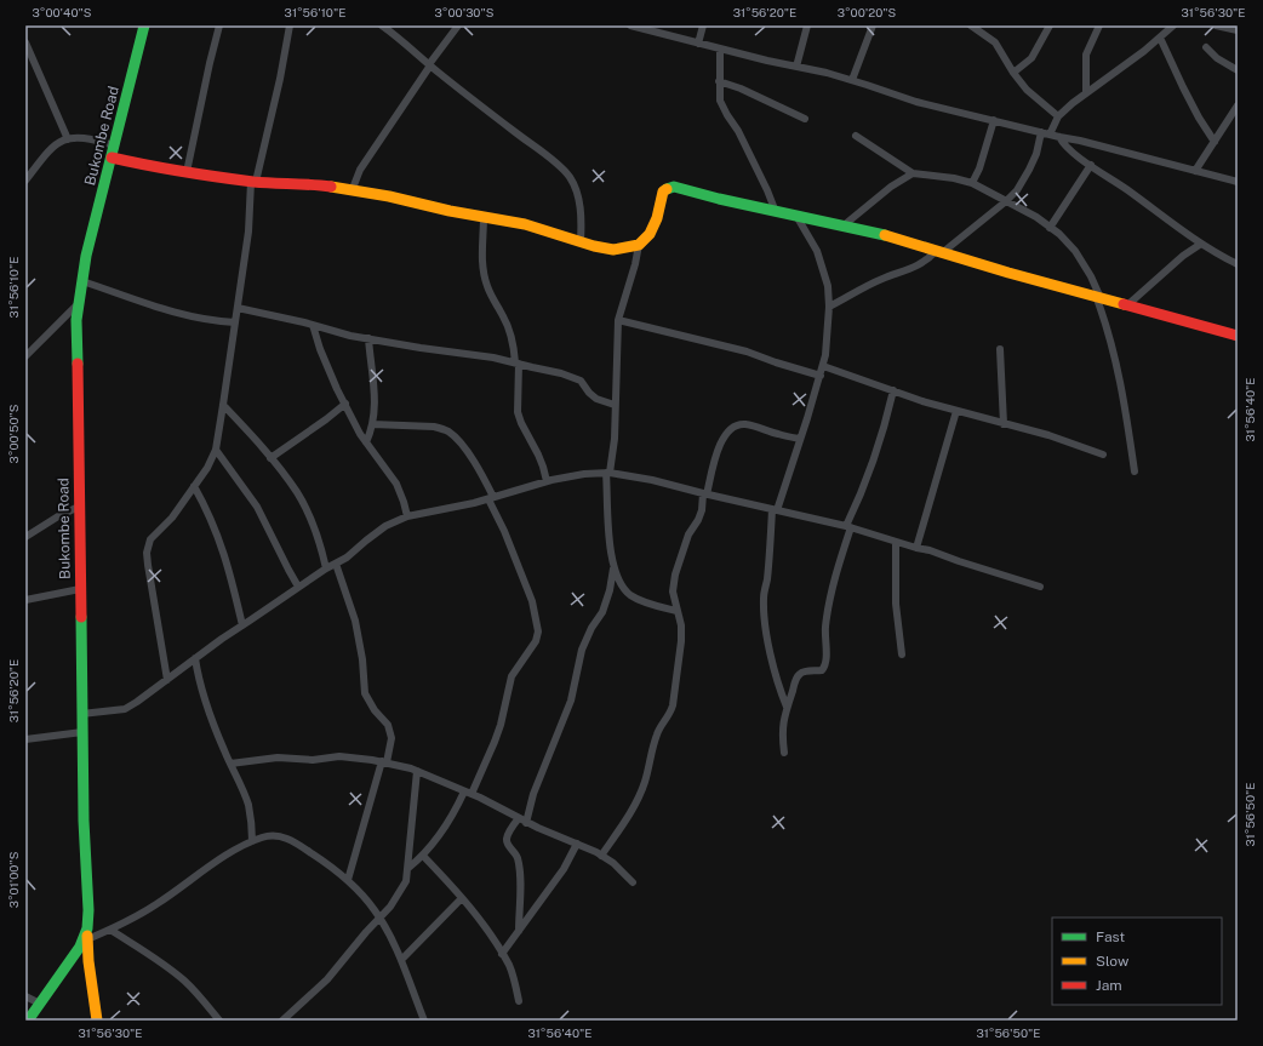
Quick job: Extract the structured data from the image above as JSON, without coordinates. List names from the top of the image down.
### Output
{
  "streets": {
    "street": ["Bukombe Road"]
  },
  "legend": ["Fast", "Slow", "Jam"],
  "coordinates": [
    "3°00'40\"S",
    "31°56'10\"E",
    "3°00'30\"S",
    "31°56'20\"E",
    "3°00'20\"S",
    "31°56'30\"E",
    "31°56'40\"E",
    "3°00'50\"S",
    "31°56'50\"E",
    "3°01'00\"S"
  ]
}
